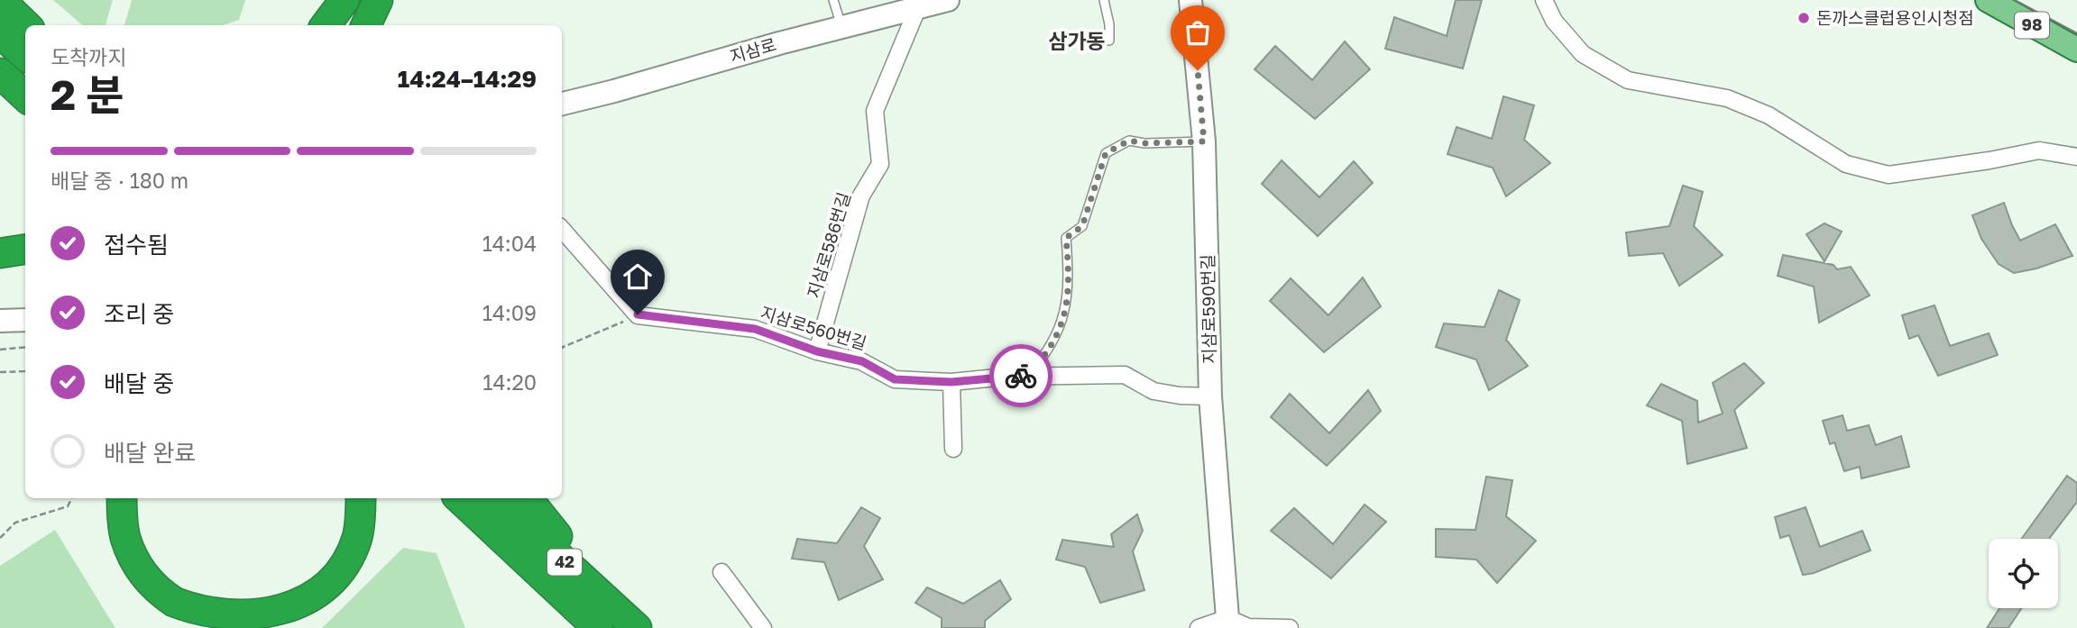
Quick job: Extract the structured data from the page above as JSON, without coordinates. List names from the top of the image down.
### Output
{
  "streets": {
    "highway": ["42"],
    "main road": ["98"],
    "street": [
      "지삼로",
      "지삼로586번길",
      "지삼로590번길",
      "지삼로560번길"
    ]
  },
  "crossings": [
    ["지삼로", "지삼로586번길"],
    ["지삼로586번길", "지삼로560번길"],
    ["지삼로590번길", "지삼로560번길"]
  ],
  "districts": ["삼가동"],
  "places": ["돈까스클럽용인시청점"],
  "page": {
    "heading": ["2 분", "도착까지", "14:24–14:29"],
    "bar": "배달 중 · 180 m",
    "list": [
      ["접수됨", "14:04"],
      ["조리 중", "14:09"],
      ["배달 중", "14:20"],
      "배달 완료"
    ]
  }
}
